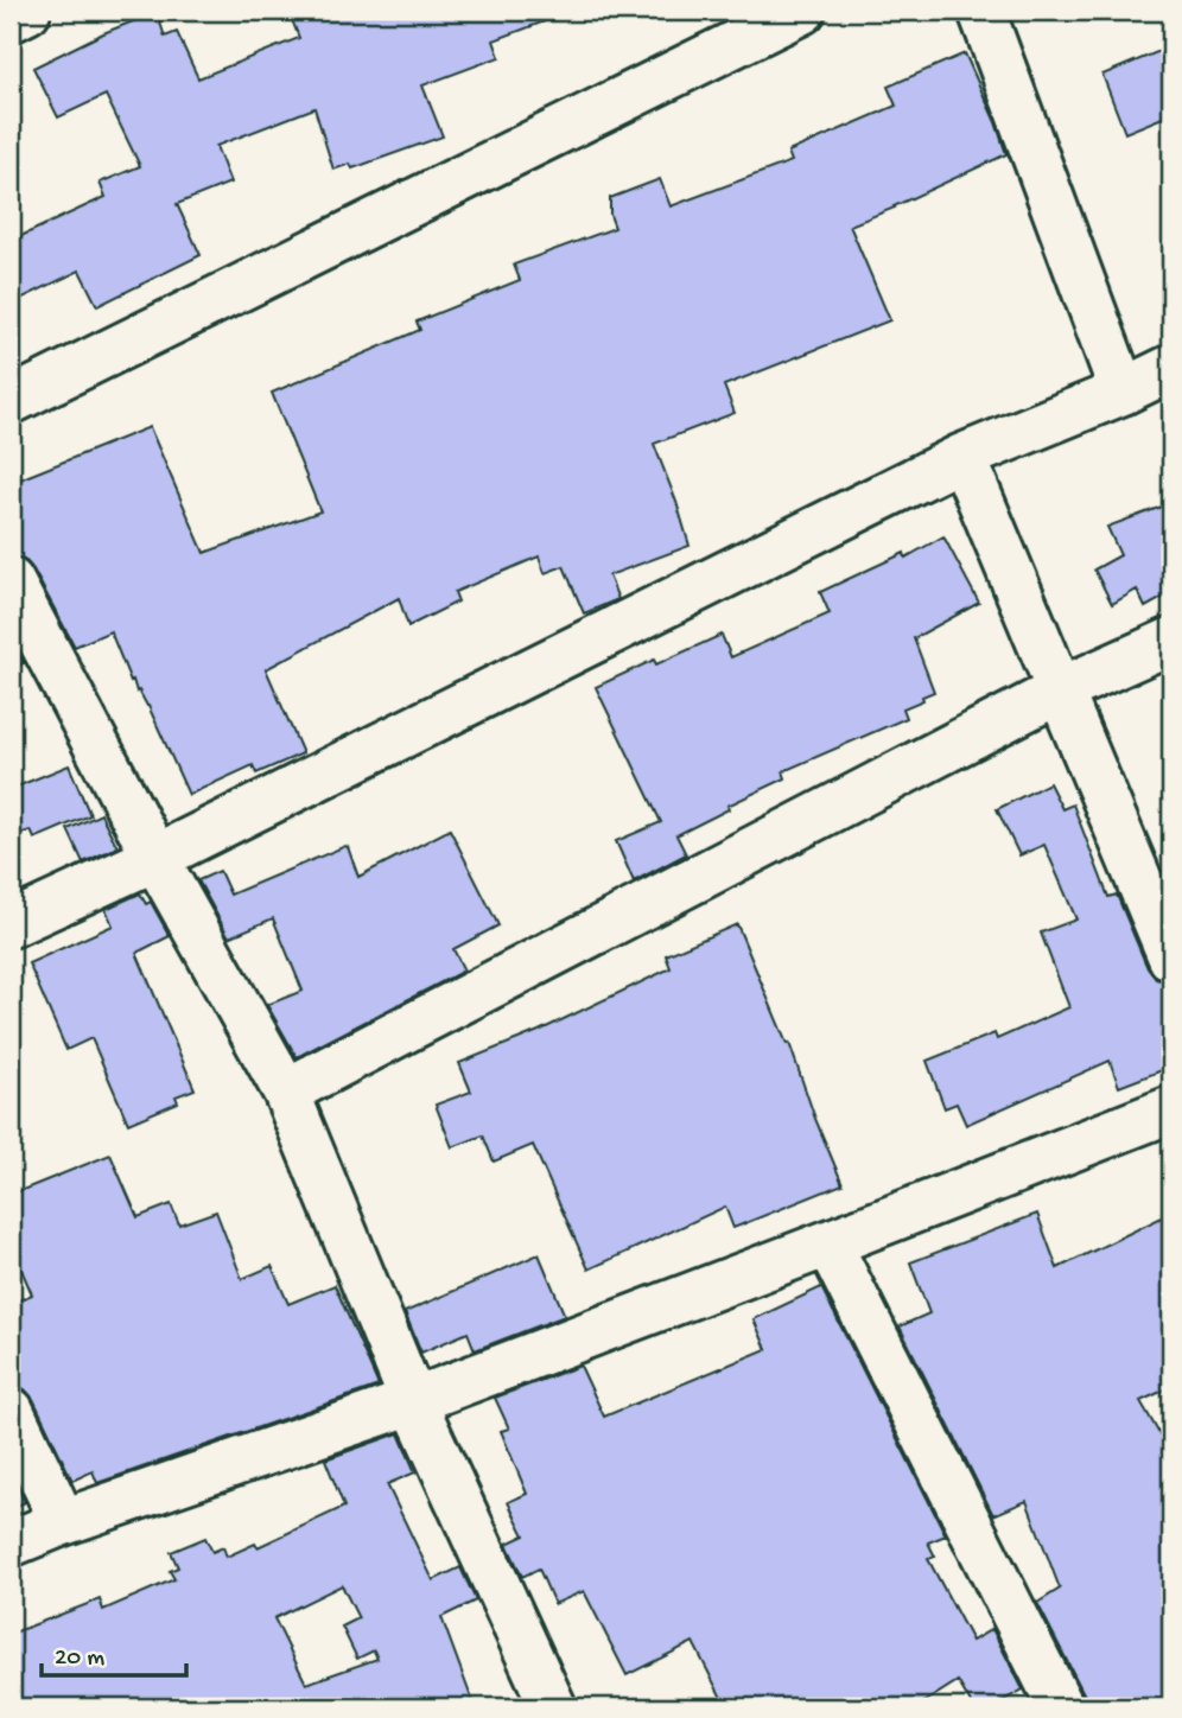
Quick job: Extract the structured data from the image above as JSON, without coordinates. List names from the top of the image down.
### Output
{
  "scale_bar": "20 m"
}
